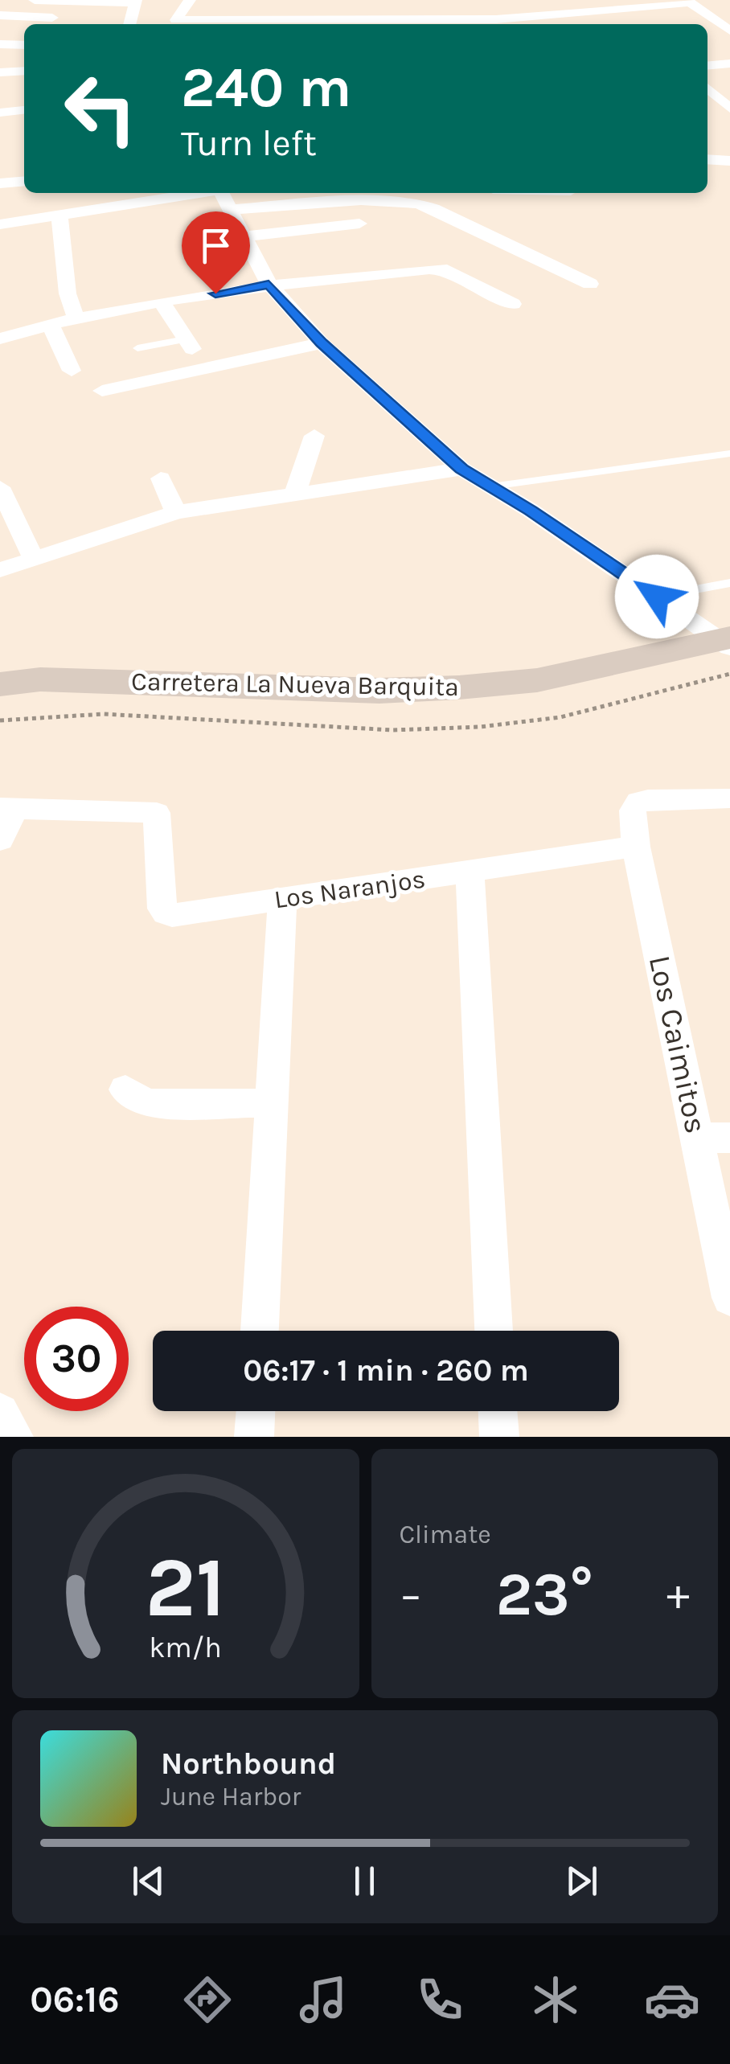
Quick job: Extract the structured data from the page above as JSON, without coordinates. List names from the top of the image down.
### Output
{
  "streets": {
    "street": ["Carretera La Nueva Barquita", "Los Naranjos", "Los Caimitos"]
  },
  "crossings": [
    ["Los Naranjos", "Los Caimitos"]
  ],
  "page": {
    "turn": ["240 m", "Turn left"],
    "limit": "30",
    "trip": "06:17 · 1 min · 260 m",
    "tile": "Climate",
    "heat": ["−", "23°", "+"],
    "song": ["Northbound", "June Harbor"],
    "tabs": "06:16",
    "gauge": ["21", "km/h"]
  }
}
